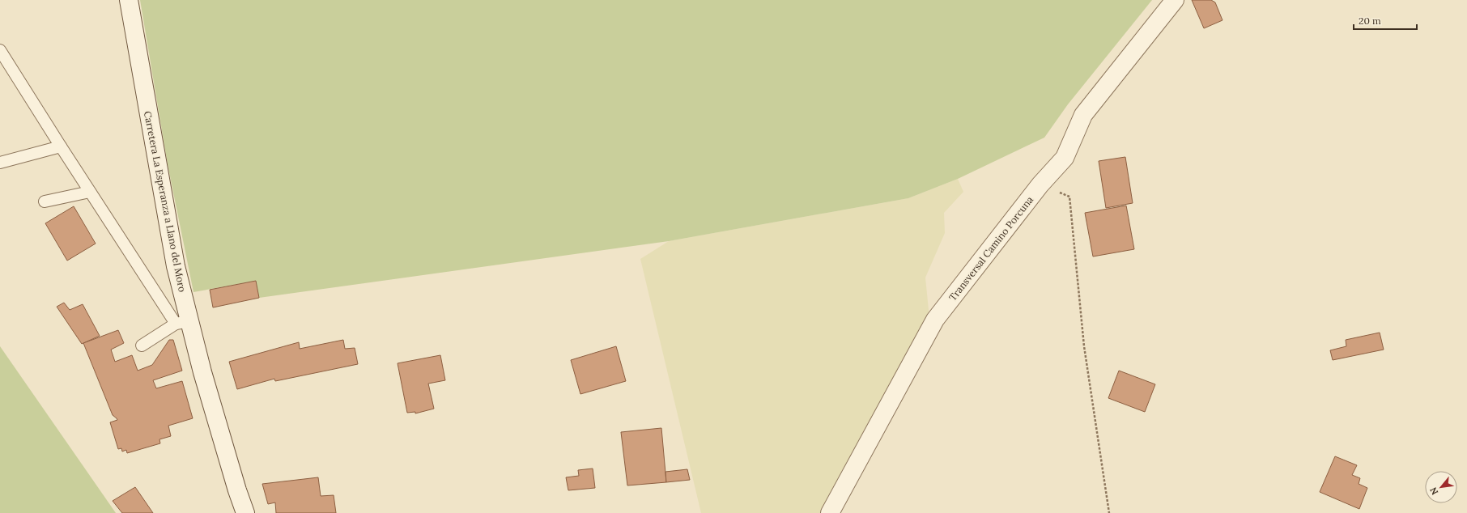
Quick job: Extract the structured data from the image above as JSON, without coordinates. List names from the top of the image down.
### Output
{
  "streets": {
    "street": ["Carretera La Esperanza a Llano del Moro", "Transversal Camino Porcuna"]
  },
  "scale_bar": "20 m",
  "north": "bottom left"
}
